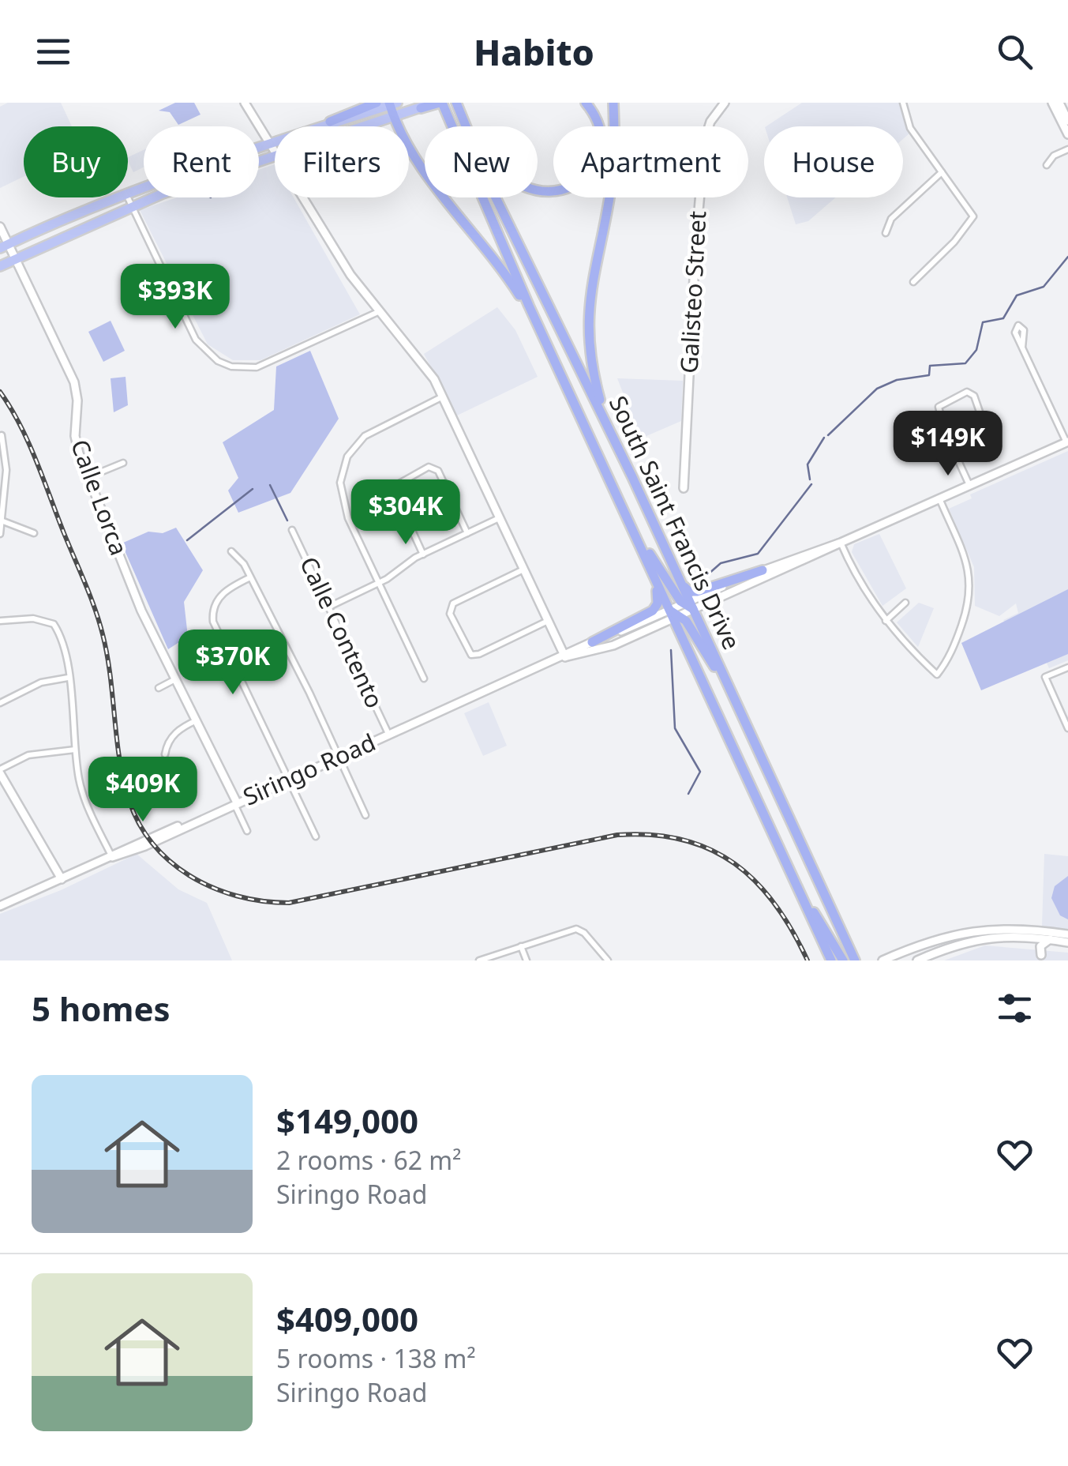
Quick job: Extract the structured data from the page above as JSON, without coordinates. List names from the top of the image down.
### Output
{
  "streets": {
    "highway": ["South Saint Francis Drive"],
    "street": [
      "Galisteo Street",
      "Calle Lorca",
      "Calle Contento",
      "Siringo Road"
    ]
  },
  "crossings": [
    ["Calle Lorca", "Siringo Road"],
    ["South Saint Francis Drive", "Siringo Road"],
    ["Calle Contento", "Siringo Road"]
  ],
  "page": {
    "header": "Habito",
    "chip": [
      "Buy",
      "Rent",
      "Filters",
      "New",
      "Apartment",
      "House"
    ],
    "price": [
      "$393K",
      "$149K",
      "$304K",
      "$370K",
      "$409K"
    ],
    "heading": "5 homes",
    "list": [
      {
        "name": "$149,000",
        "note": "2 rooms · 62 m² · Siringo Road"
      },
      {
        "name": "$409,000",
        "note": "5 rooms · 138 m² · Siringo Road"
      }
    ]
  }
}
